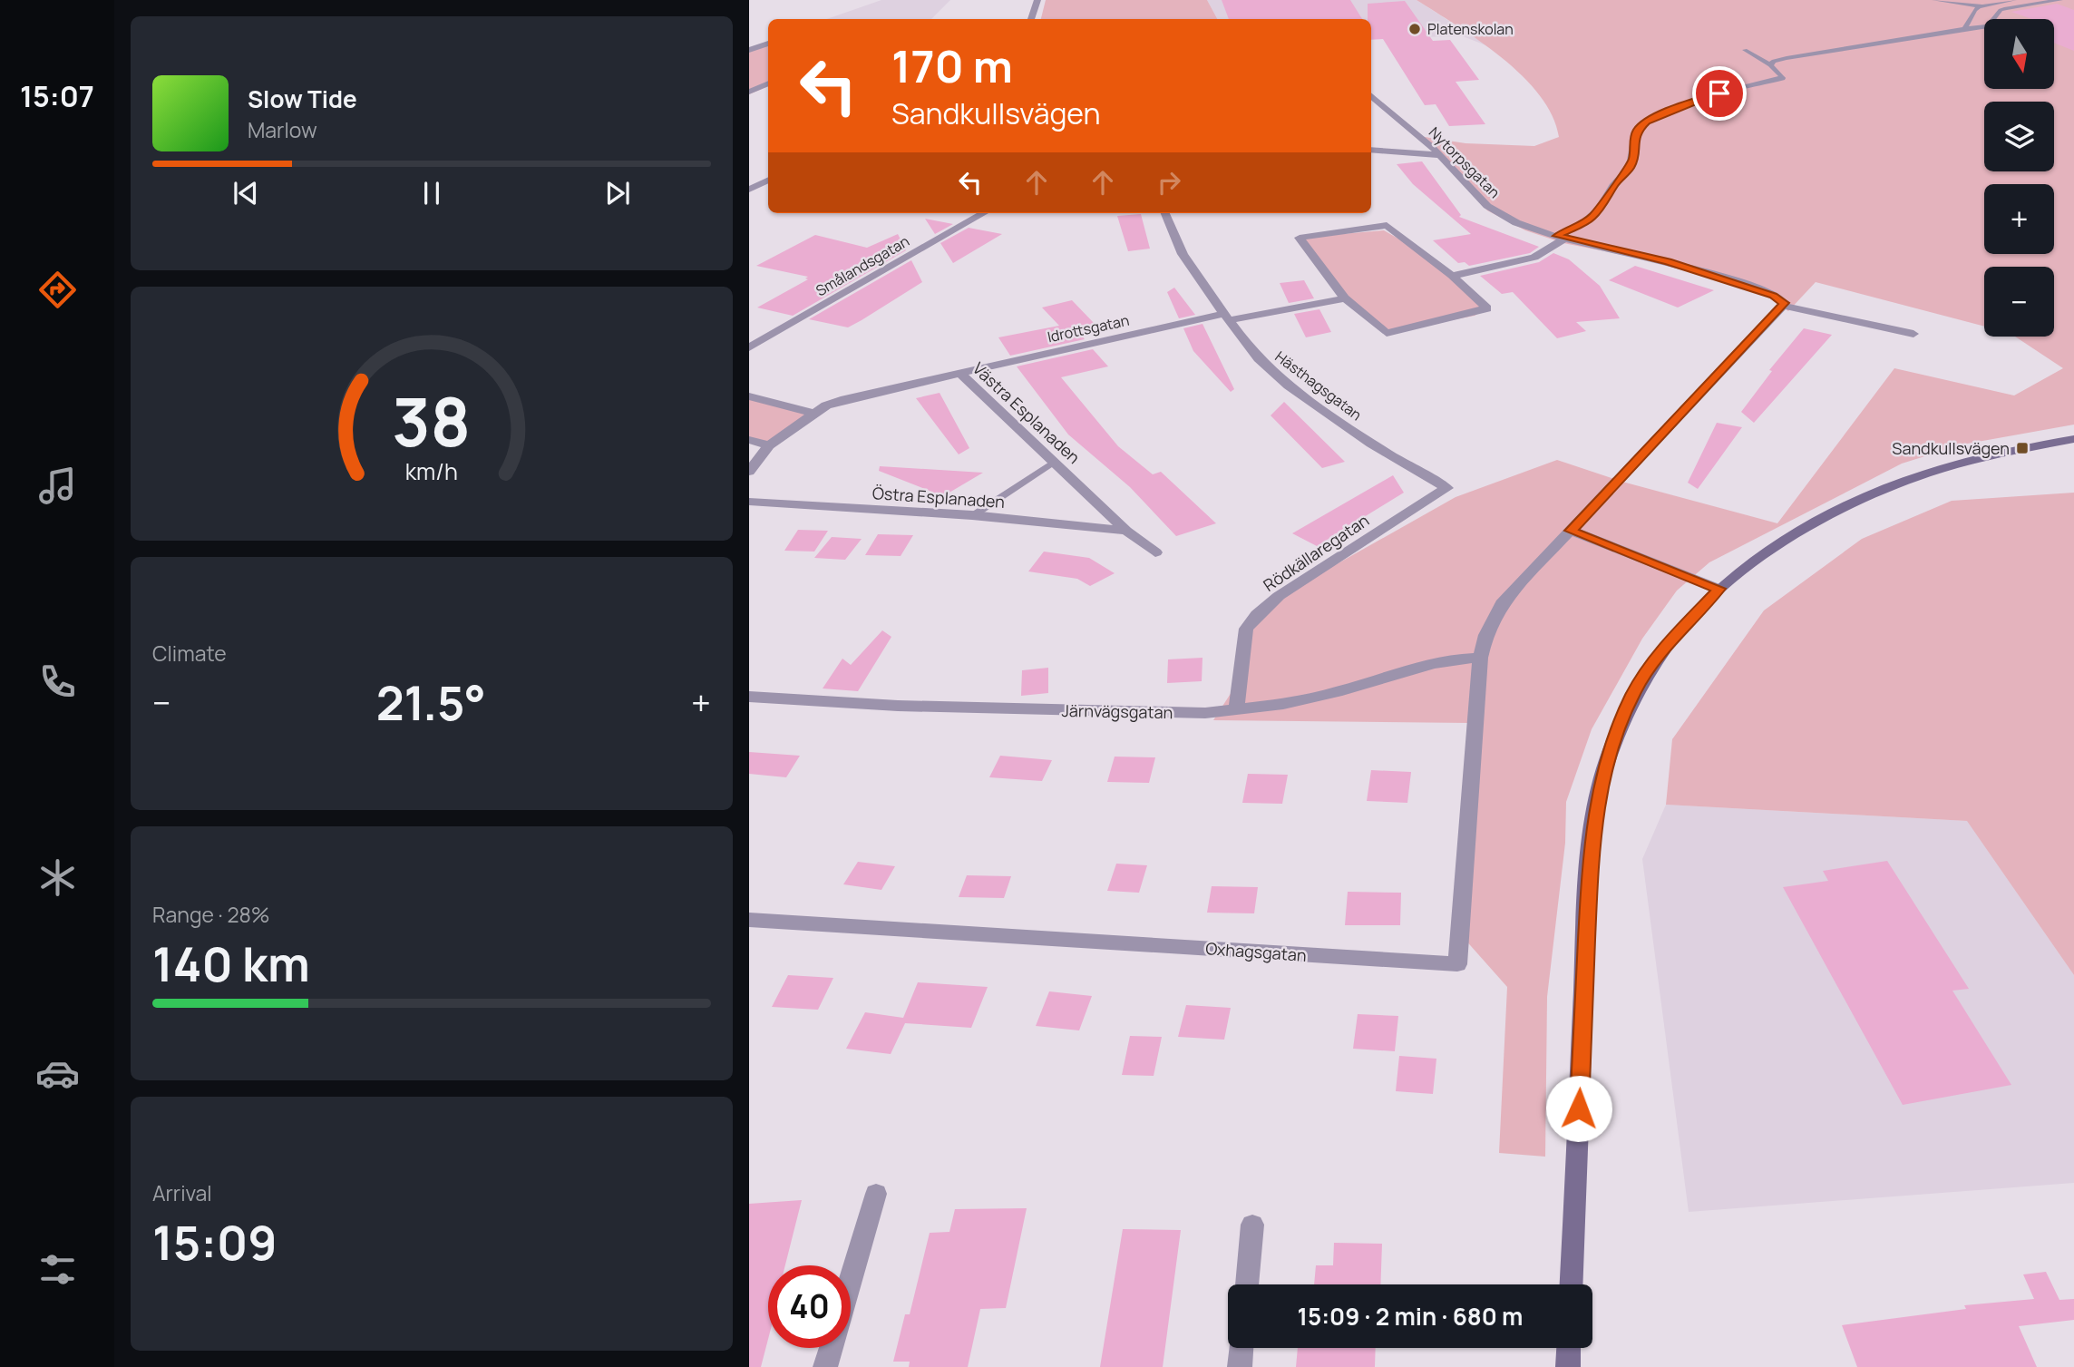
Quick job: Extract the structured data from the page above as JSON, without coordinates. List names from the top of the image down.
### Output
{
  "streets": {
    "street": [
      "Nytorpsgatan",
      "Smålandsgatan",
      "Idrottsgatan",
      "Hästhagsgatan",
      "Västra Esplanaden",
      "Östra Esplanaden",
      "Rödkällaregatan",
      "Järnvägsgatan",
      "Oxhagsgatan"
    ]
  },
  "crossings": [
    ["Idrottsgatan", "Hästhagsgatan"],
    ["Idrottsgatan", "Västra Esplanaden"],
    ["Hästhagsgatan", "Rödkällaregatan"],
    ["Västra Esplanaden", "Östra Esplanaden"],
    ["Rödkällaregatan", "Järnvägsgatan"],
    ["Järnvägsgatan", "Oxhagsgatan"]
  ],
  "places": {
    "other": ["Platenskolan"],
    "transit": ["Sandkullsvägen"]
  },
  "north": "bottom",
  "page": {
    "tabs": "15:07",
    "map_buttons": ["+", "−"],
    "turn": ["170 m", "Sandkullsvägen"],
    "song": ["Slow Tide", "Marlow"],
    "tile": [
      "Climate",
      ["Range · 28%", "140 km"],
      ["Arrival", "15:09"]
    ],
    "heat": ["−", "21.5°", "+"],
    "limit": "40",
    "trip": "15:09 · 2 min · 680 m",
    "gauge": ["38", "km/h"]
  }
}
